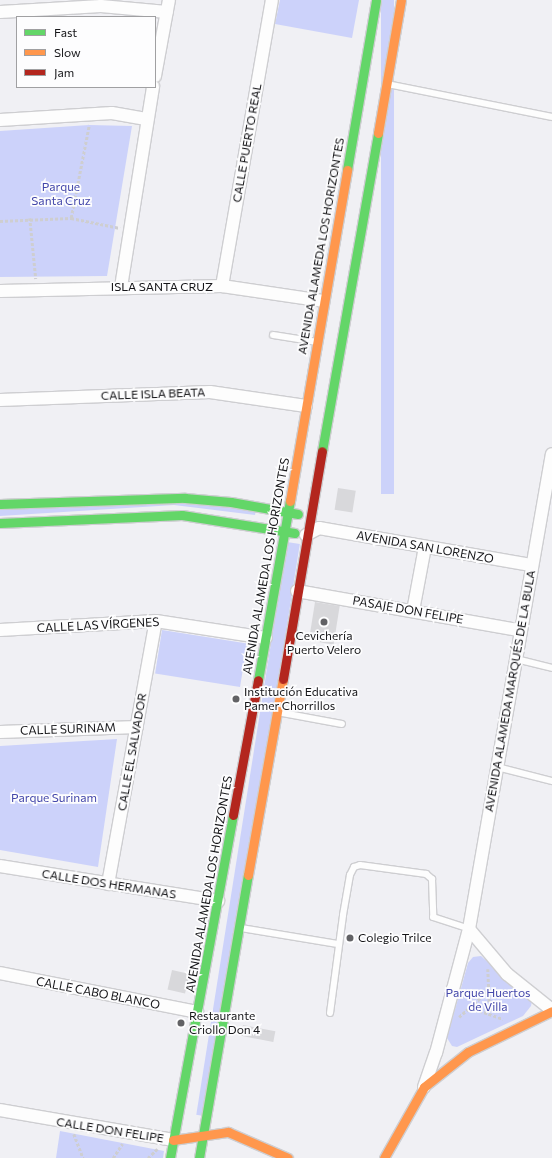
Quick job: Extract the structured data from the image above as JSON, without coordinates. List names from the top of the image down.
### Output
{
  "streets": {
    "main road": ["AVENIDA ALAMEDA LOS HORIZONTES", "AVENIDA ALAMEDA MARQUÉS DE LA BULA", "CALLE DON FELIPE"],
    "street": [
      "CALLE PUERTO REAL",
      "ISLA SANTA CRUZ",
      "CALLE ISLA BEATA",
      "AVENIDA SAN LORENZO",
      "PASAJE DON FELIPE",
      "CALLE LAS VÍRGENES",
      "CALLE SURINAM",
      "CALLE EL SALVADOR",
      "CALLE DOS HERMANAS",
      "CALLE CABO BLANCO"
    ]
  },
  "crossings": [
    ["CALLE PUERTO REAL", "ISLA SANTA CRUZ"],
    ["AVENIDA ALAMEDA LOS HORIZONTES", "ISLA SANTA CRUZ"],
    ["AVENIDA ALAMEDA LOS HORIZONTES", "CALLE ISLA BEATA"],
    ["AVENIDA ALAMEDA LOS HORIZONTES", "CALLE LAS VÍRGENES"],
    ["AVENIDA ALAMEDA LOS HORIZONTES", "CALLE DOS HERMANAS"],
    ["AVENIDA ALAMEDA LOS HORIZONTES", "CALLE CABO BLANCO"],
    ["AVENIDA ALAMEDA LOS HORIZONTES", "CALLE DON FELIPE"],
    ["AVENIDA SAN LORENZO", "AVENIDA ALAMEDA MARQUÉS DE LA BULA"],
    ["PASAJE DON FELIPE", "AVENIDA ALAMEDA MARQUÉS DE LA BULA"],
    ["CALLE LAS VÍRGENES", "CALLE EL SALVADOR"],
    ["CALLE SURINAM", "CALLE EL SALVADOR"],
    ["CALLE EL SALVADOR", "CALLE DOS HERMANAS"]
  ],
  "parks": ["Parque Santa Cruz", "Parque Surinam", "Parque Huertos de Villa"],
  "places": [
    "Cevichería Puerto Velero",
    "Institución Educativa Pamer Chorrillos",
    "Colegio Trilce",
    "Restaurante Criollo Don 4"
  ],
  "legend": ["Fast", "Slow", "Jam"]
}
